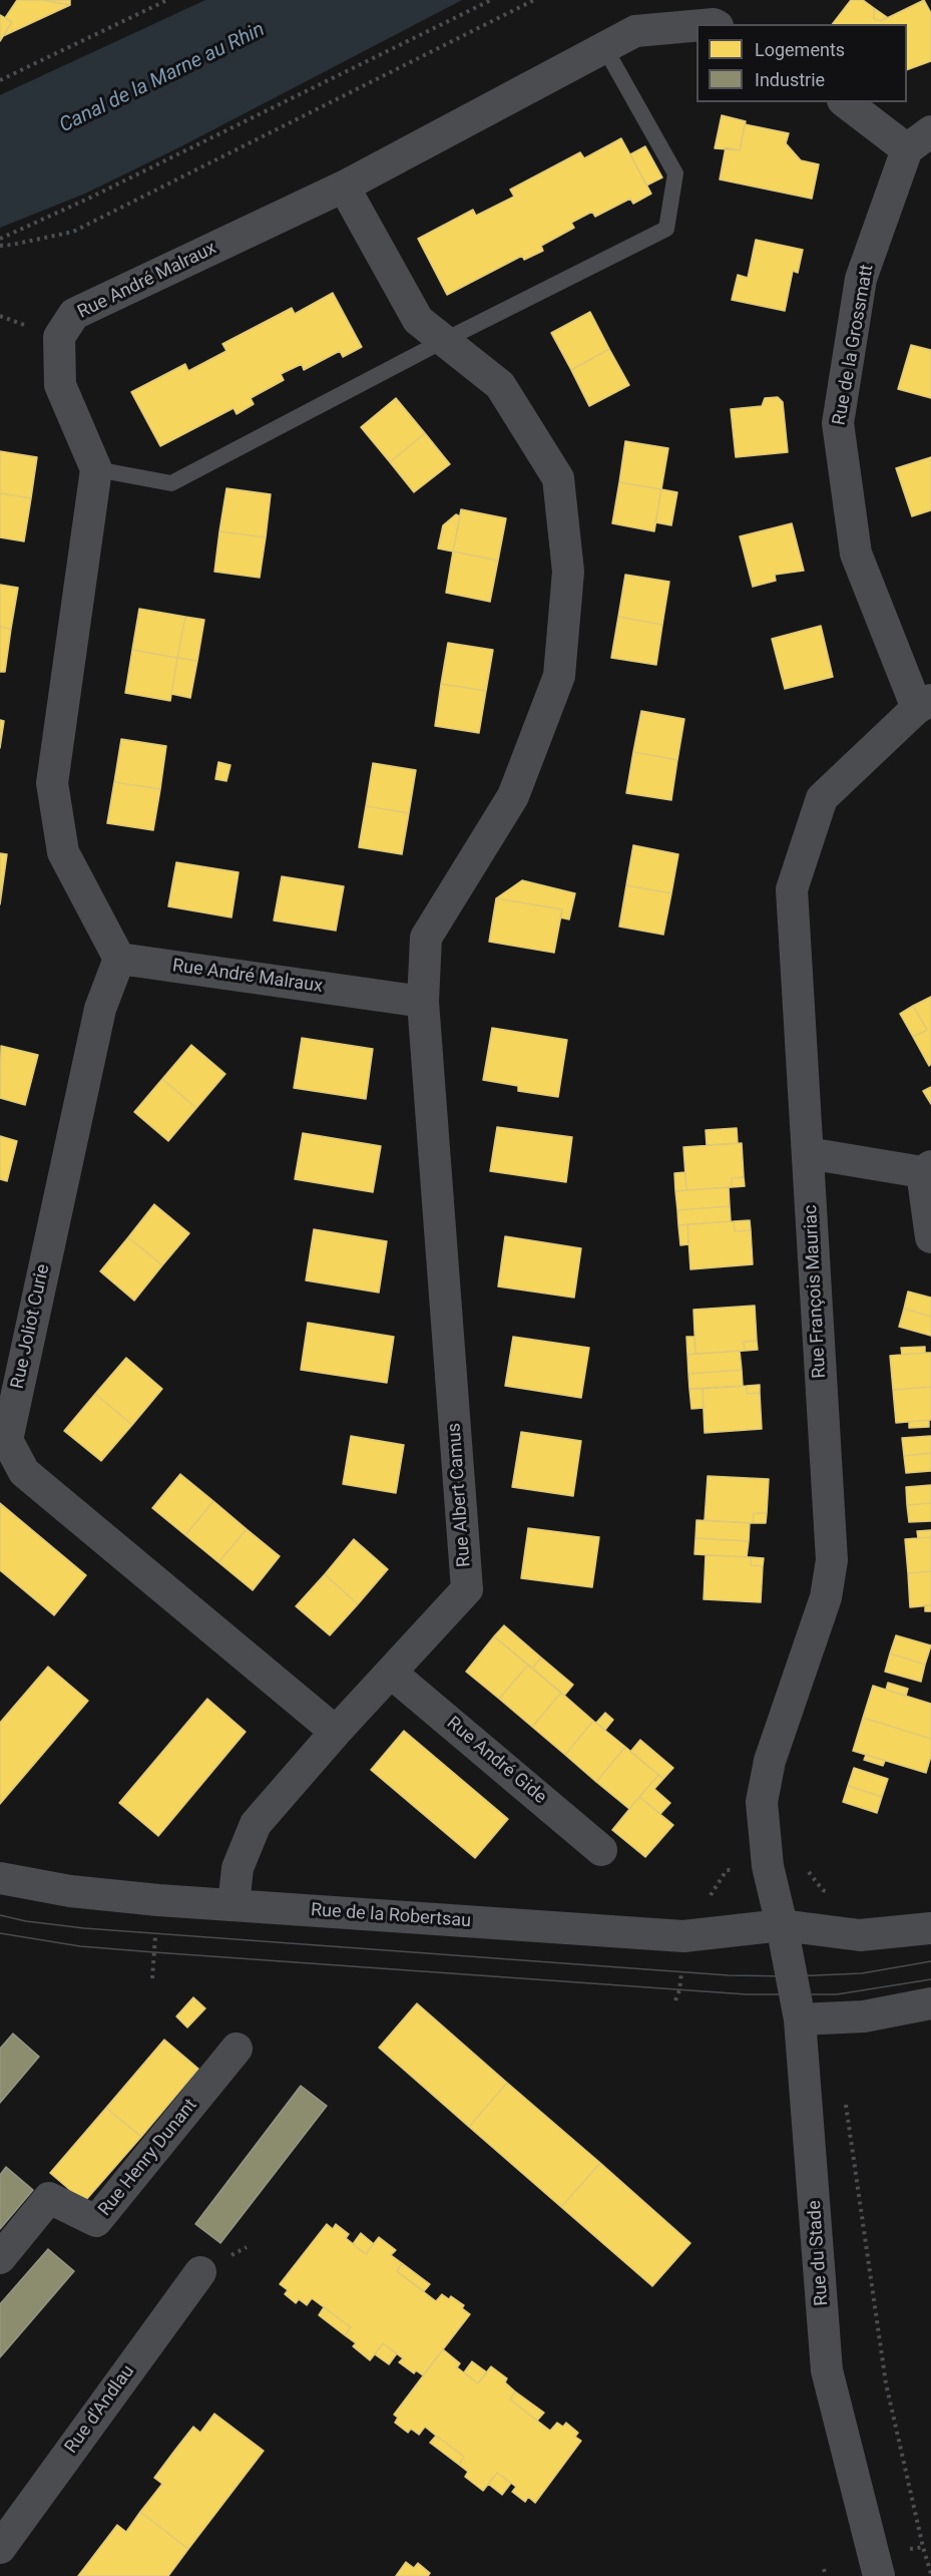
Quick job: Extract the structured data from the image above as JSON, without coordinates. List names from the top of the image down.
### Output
{
  "streets": {
    "street": [
      "Rue André Malraux",
      "Rue de la Grossmatt",
      "Rue François Mauriac",
      "Rue Joliot Curie",
      "Rue Albert Camus",
      "Rue André Gide",
      "Rue de la Robertsau",
      "Rue Henry Dunant",
      "Rue du Stade",
      "Rue d'Andlau"
    ]
  },
  "crossings": [
    ["Rue André Malraux", "Rue Joliot Curie"],
    ["Rue André Malraux", "Rue Albert Camus"],
    ["Rue de la Grossmatt", "Rue François Mauriac"],
    ["Rue François Mauriac", "Rue de la Robertsau"],
    ["Rue François Mauriac", "Rue du Stade"],
    ["Rue Joliot Curie", "Rue Albert Camus"],
    ["Rue Albert Camus", "Rue André Gide"],
    ["Rue Albert Camus", "Rue de la Robertsau"],
    ["Rue de la Robertsau", "Rue du Stade"]
  ],
  "water": ["Canal de la Marne au Rhin"],
  "legend": ["Logements", "Industrie"]
}
